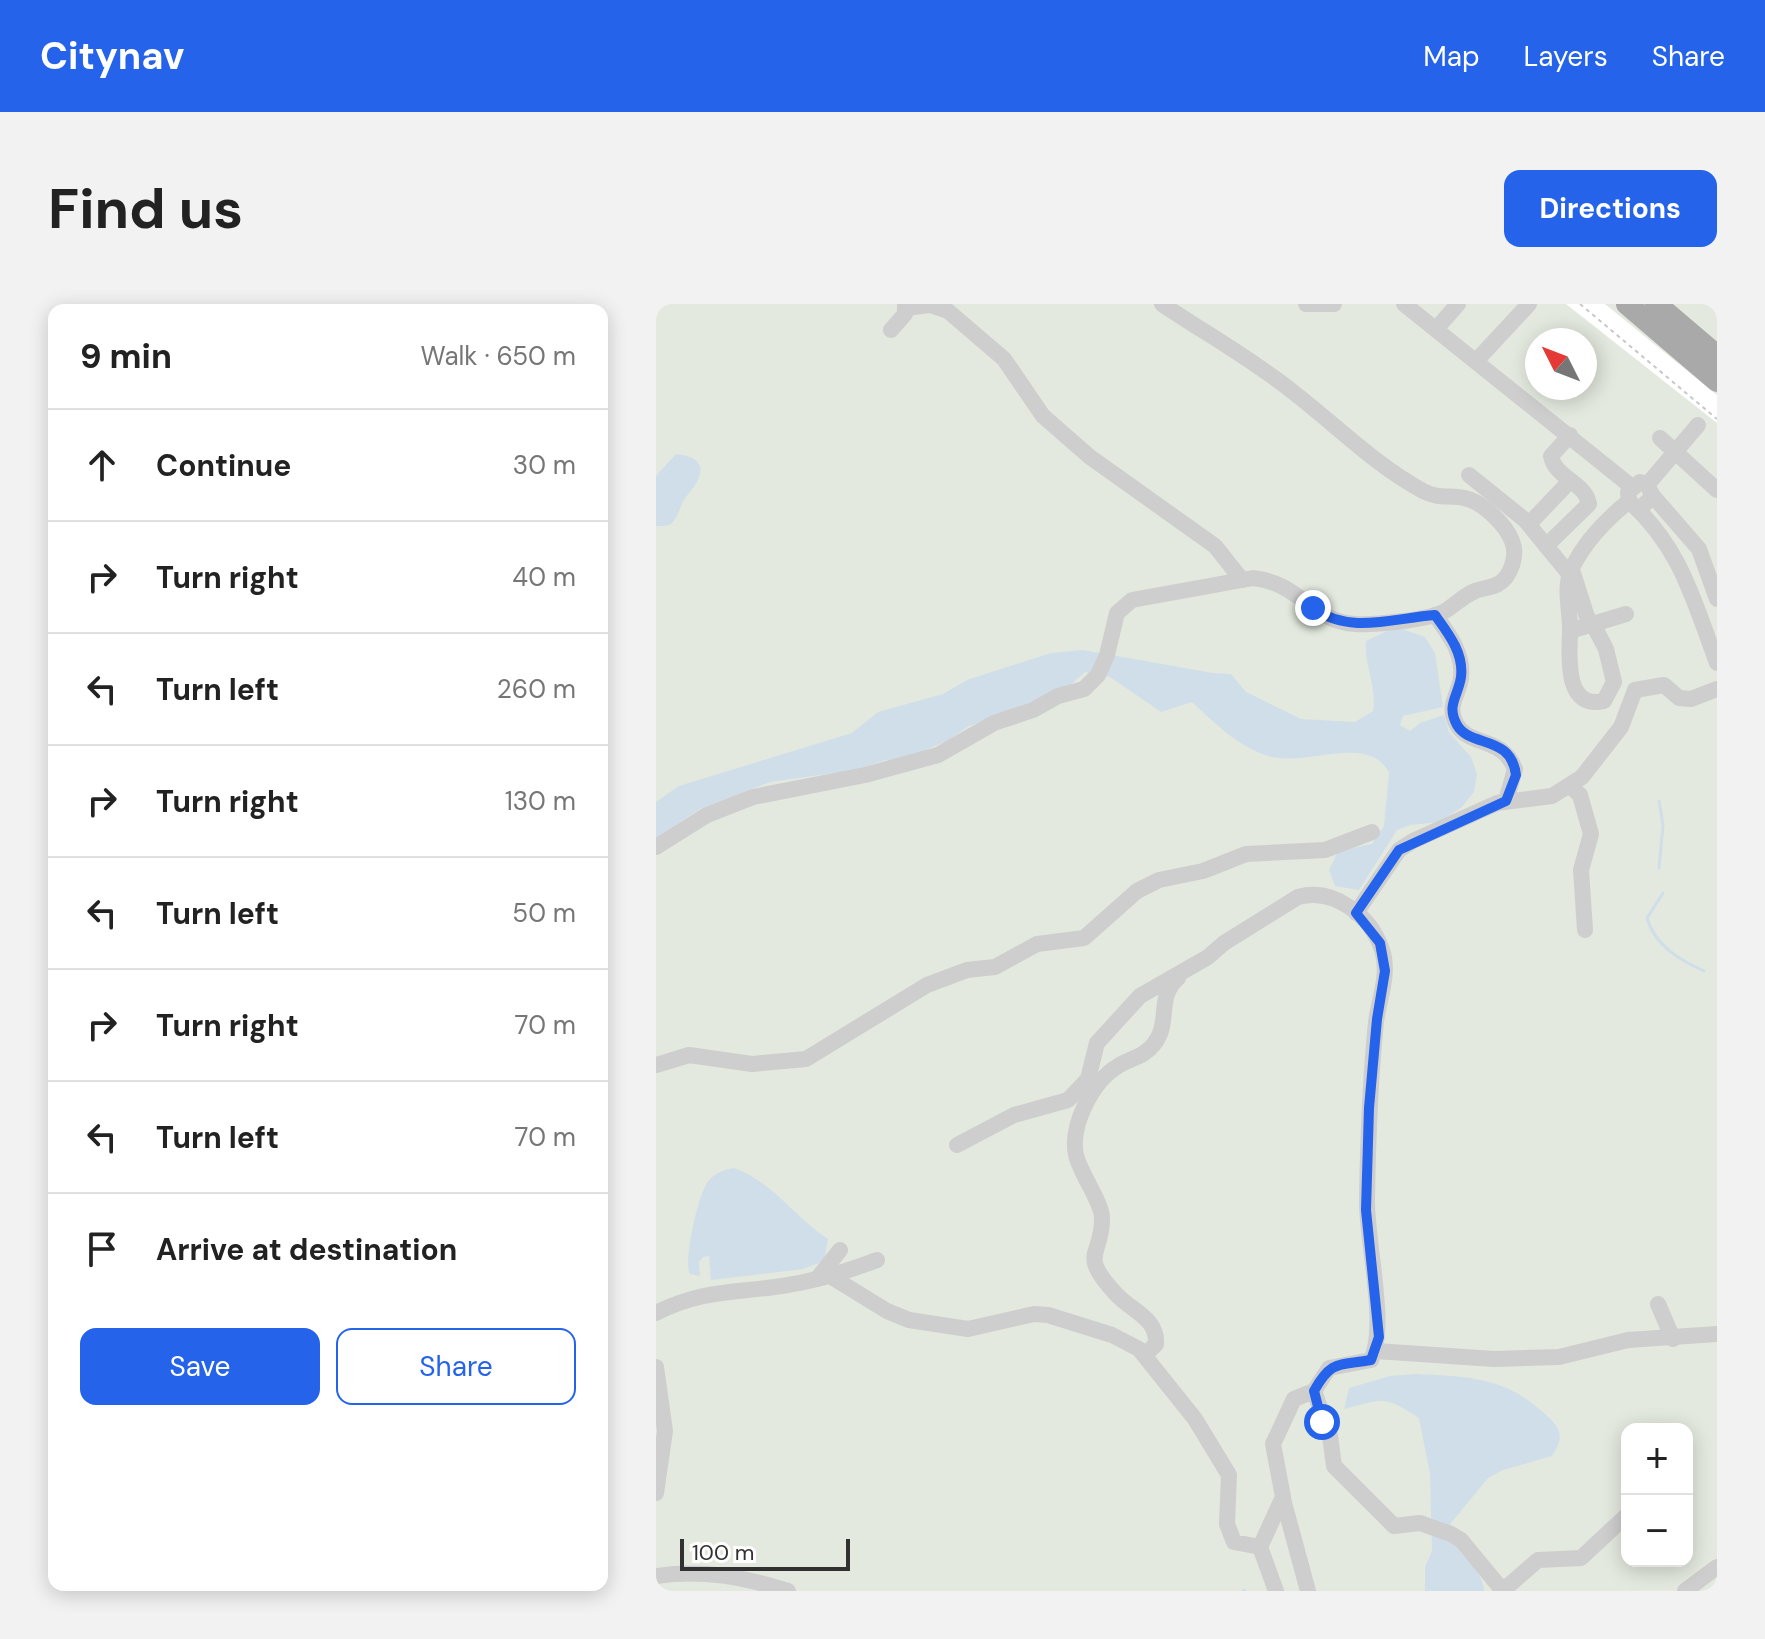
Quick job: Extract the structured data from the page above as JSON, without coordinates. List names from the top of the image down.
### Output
{
  "scale_bar": "100 m",
  "north": "top left",
  "page": {
    "header": "Citynav",
    "nav": ["Map", "Layers", "Share"],
    "buttons": [
      "Directions",
      ["Save", "Share"]
    ],
    "title": "Find us",
    "heading": ["9 min", "Walk · 650 m"],
    "list": [
      ["Continue", "30 m"],
      ["Turn right", "40 m"],
      ["Turn left", "260 m"],
      ["Turn right", "130 m"],
      ["Turn left", "50 m"],
      ["Turn right", "70 m"],
      ["Turn left", "70 m"],
      "Arrive at destination"
    ],
    "map_buttons": ["+", "−"],
    "scale": "100 m"
  }
}
